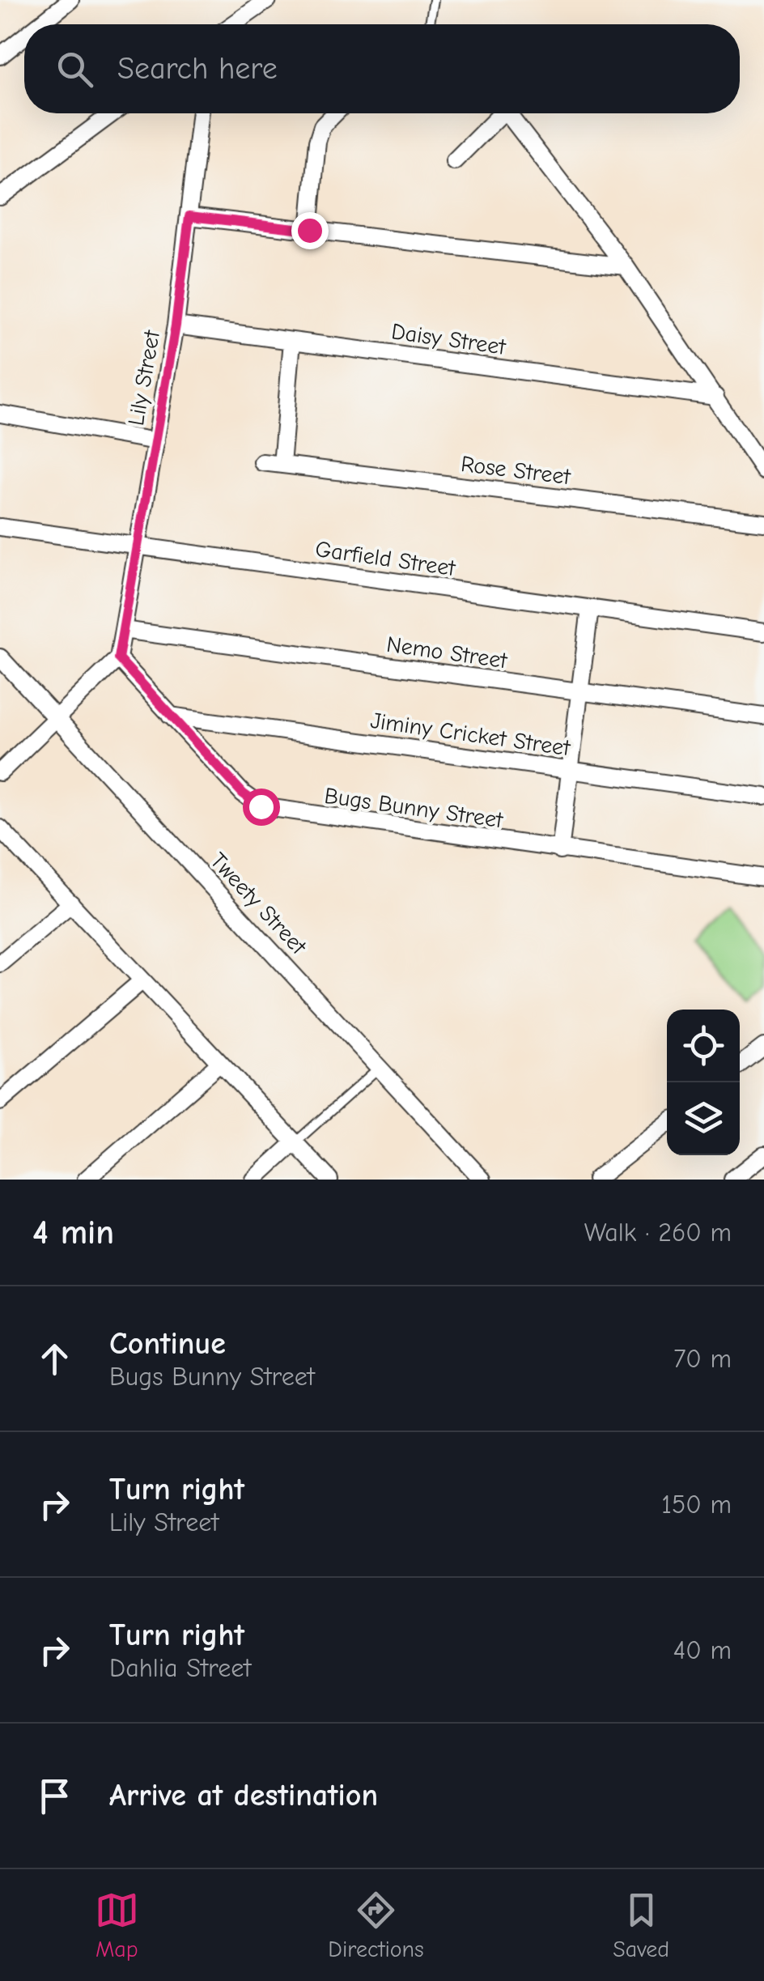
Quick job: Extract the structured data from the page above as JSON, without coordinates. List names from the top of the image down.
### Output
{
  "streets": {
    "street": [
      "Daisy Street",
      "Lily Street",
      "Rose Street",
      "Garfield Street",
      "Nemo Street",
      "Jiminy Cricket Street",
      "Bugs Bunny Street",
      "Tweety Street"
    ]
  },
  "crossings": [
    ["Daisy Street", "Lily Street"],
    ["Lily Street", "Garfield Street"],
    ["Lily Street", "Nemo Street"],
    ["Lily Street", "Bugs Bunny Street"],
    ["Jiminy Cricket Street", "Bugs Bunny Street"]
  ],
  "page": {
    "search": "Search here",
    "heading": ["4 min", "Walk · 260 m"],
    "list": [
      ["Continue", "Bugs Bunny Street", "70 m"],
      ["Turn right", "Lily Street", "150 m"],
      ["Turn right", "Dahlia Street", "40 m"],
      "Arrive at destination"
    ],
    "nav": ["Map", "Directions", "Saved"]
  }
}
